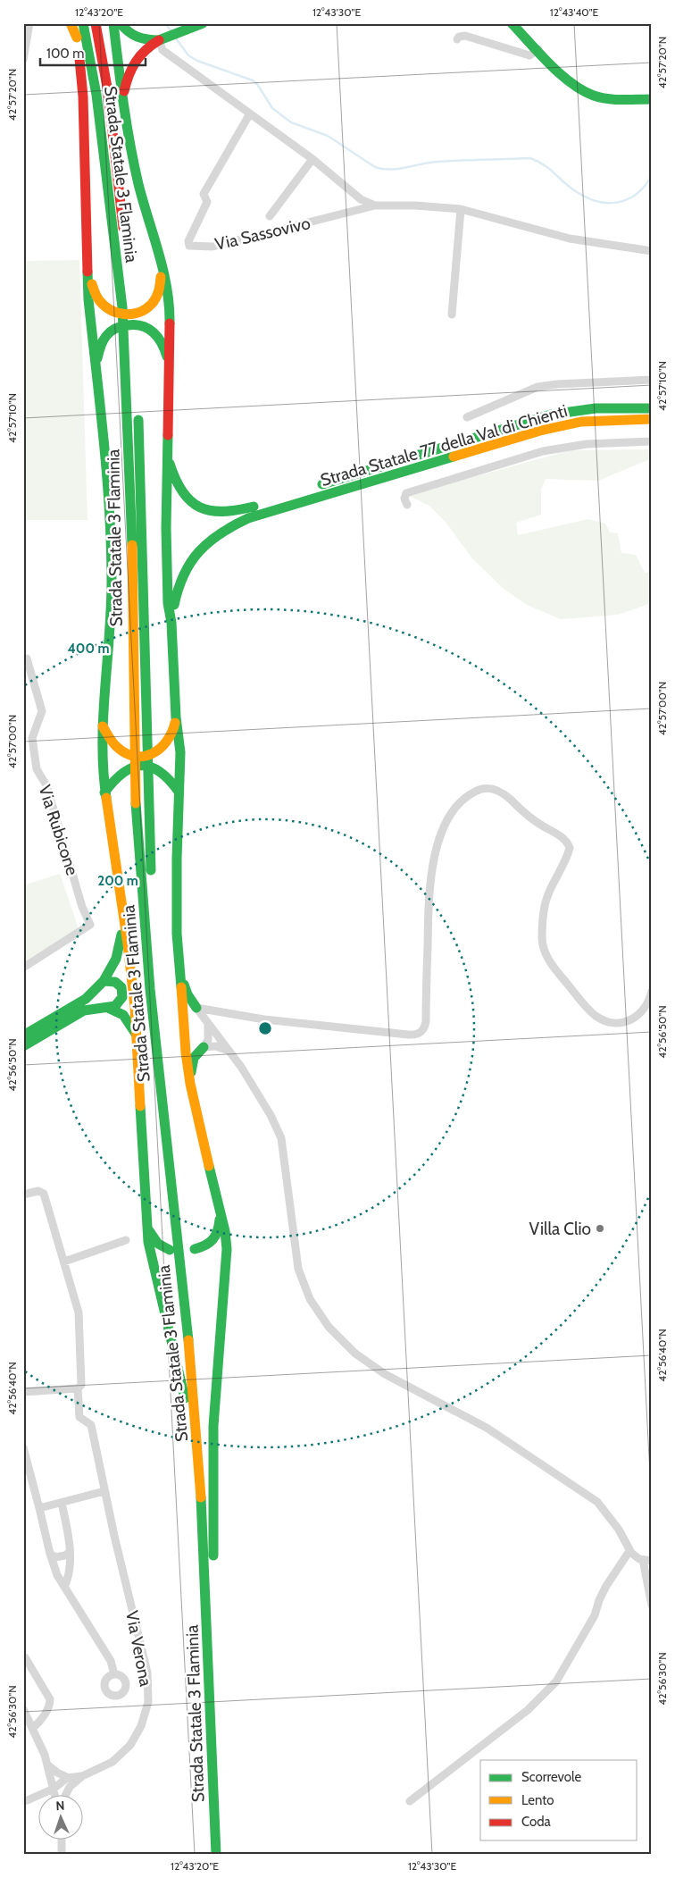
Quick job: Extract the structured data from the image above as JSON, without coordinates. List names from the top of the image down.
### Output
{
  "streets": {
    "main road": ["Strada Statale 3 Flaminia", "Strada Statale 77 della Val di Chienti"],
    "street": ["Via Sassovivo", "Via Rubicone", "Via Verona"]
  },
  "places": ["Villa Clio"],
  "legend": ["Scorrevole", "Lento", "Coda"],
  "scale_bar": "100 m",
  "north": "top",
  "coordinates": [
    "12°43'20\"E",
    "12°43'30\"E",
    "12°43'40\"E",
    "42°57'20\"N",
    "42°57'10\"N",
    "42°57'00\"N",
    "42°56'50\"N",
    "42°56'40\"N",
    "42°56'30\"N"
  ],
  "rings": ["400 m", "200 m"]
}
